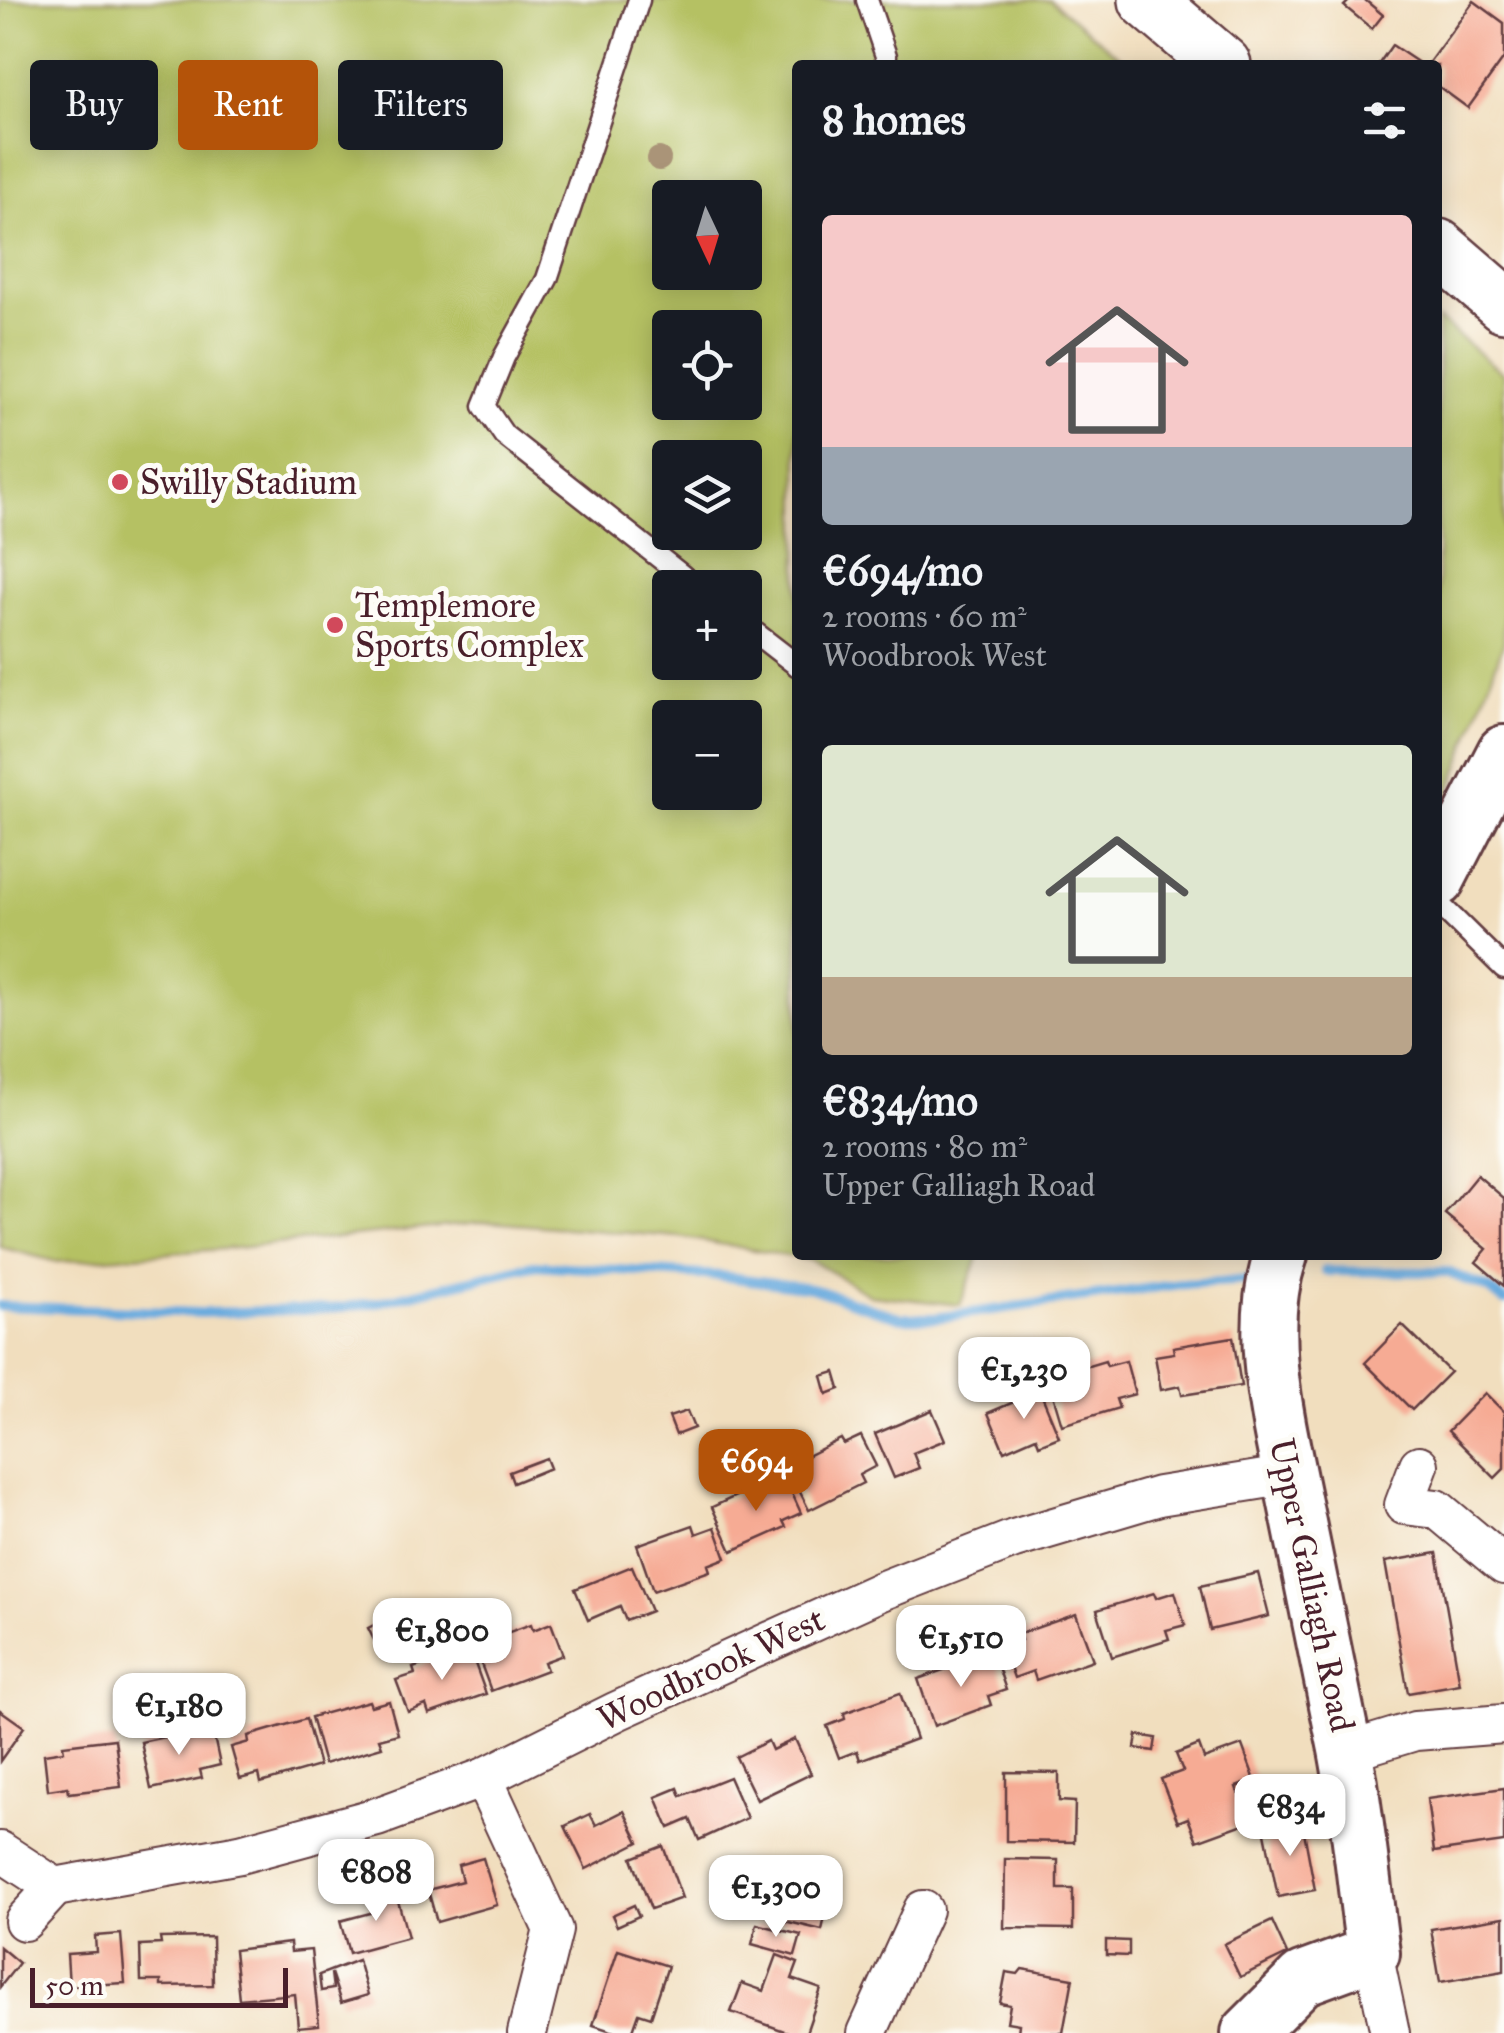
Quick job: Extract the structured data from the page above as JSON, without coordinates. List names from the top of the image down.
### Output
{
  "streets": {
    "street": ["Upper Galliagh Road", "Woodbrook West"]
  },
  "crossings": [
    ["Upper Galliagh Road", "Woodbrook West"]
  ],
  "places": ["Swilly Stadium", "Templemore Sports Complex"],
  "scale_bar": "50 m",
  "north": "bottom",
  "page": {
    "chip": ["Buy", "Rent", "Filters"],
    "heading": "8 homes",
    "map_buttons": ["+", "−"],
    "list": [
      {
        "name": "€694/mo",
        "note": "2 rooms · 60 m² · Woodbrook West"
      },
      {
        "name": "€834/mo",
        "note": "2 rooms · 80 m² · Upper Galliagh Road"
      }
    ],
    "price": [
      "€1,230",
      "€694",
      "€1,800",
      "€1,510",
      "€1,180",
      "€834",
      "€808",
      "€1,300"
    ],
    "scale": "50 m"
  }
}
